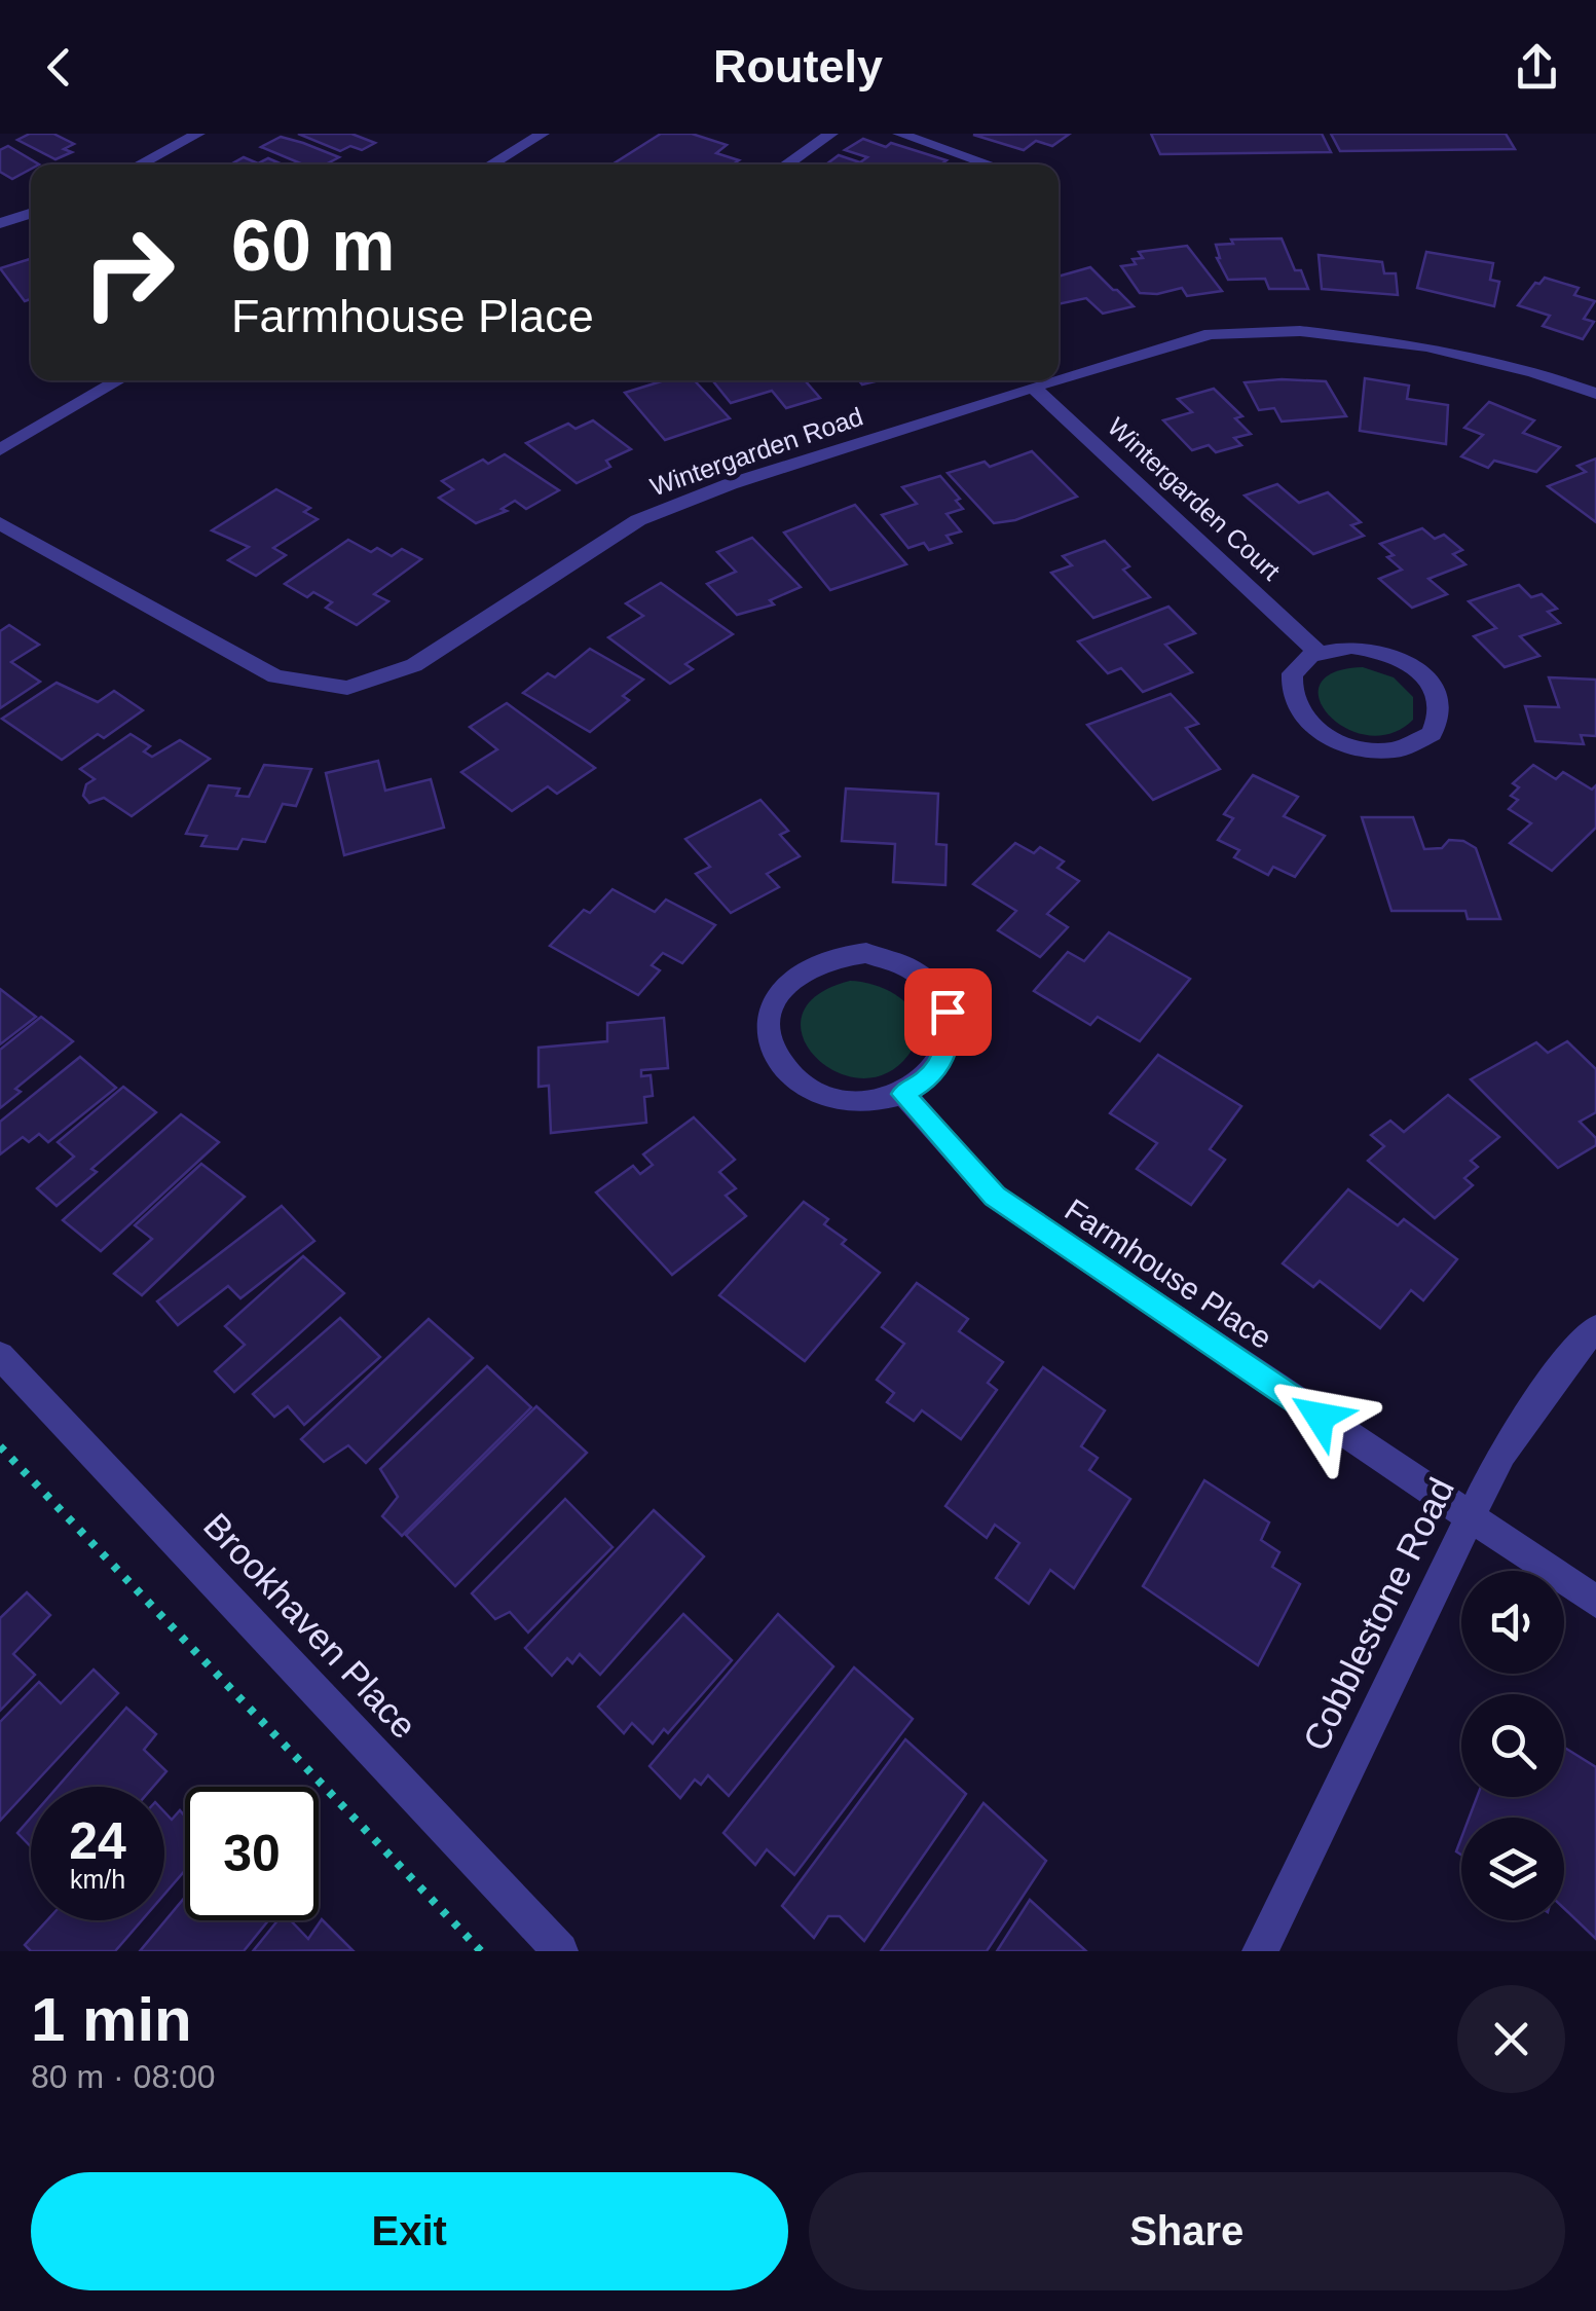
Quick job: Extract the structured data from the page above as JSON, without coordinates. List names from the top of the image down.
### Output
{
  "streets": {
    "street": [
      "Wintergarden Road",
      "Wintergarden Court",
      "Farmhouse Place",
      "Cobblestone Road",
      "Brookhaven Place"
    ]
  },
  "crossings": [
    ["Wintergarden Road", "Wintergarden Court"],
    ["Farmhouse Place", "Cobblestone Road"]
  ],
  "page": {
    "header": "Routely",
    "turn": ["60 m", "Farmhouse Place"],
    "speed": "24 km/h",
    "limit": "30",
    "heading": ["1 min", "80 m · 08:00"],
    "buttons": ["Exit", "Share"]
  }
}
